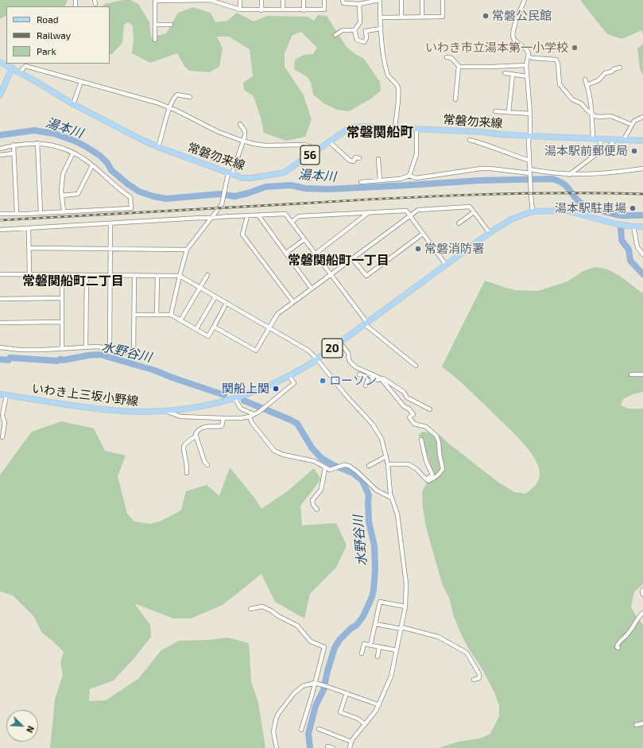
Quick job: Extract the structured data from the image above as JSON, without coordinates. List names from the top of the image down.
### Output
{
  "streets": {
    "main road": [
      "常磐勿来線",
      "56",
      "20",
      "いわき上三坂小野線"
    ]
  },
  "districts": ["常磐関船町", "常磐関船町一丁目", "常磐関船町二丁目"],
  "water": ["湯本川", "水野谷川"],
  "places": [
    "常磐公民館",
    "いわき市立湯本第一小学校",
    "湯本駅前郵便局",
    "湯本駅駐車場",
    "常磐消防署",
    "ローソン",
    "関船上関"
  ],
  "legend": ["Road", "Railway", "Park"],
  "north": "bottom right"
}
